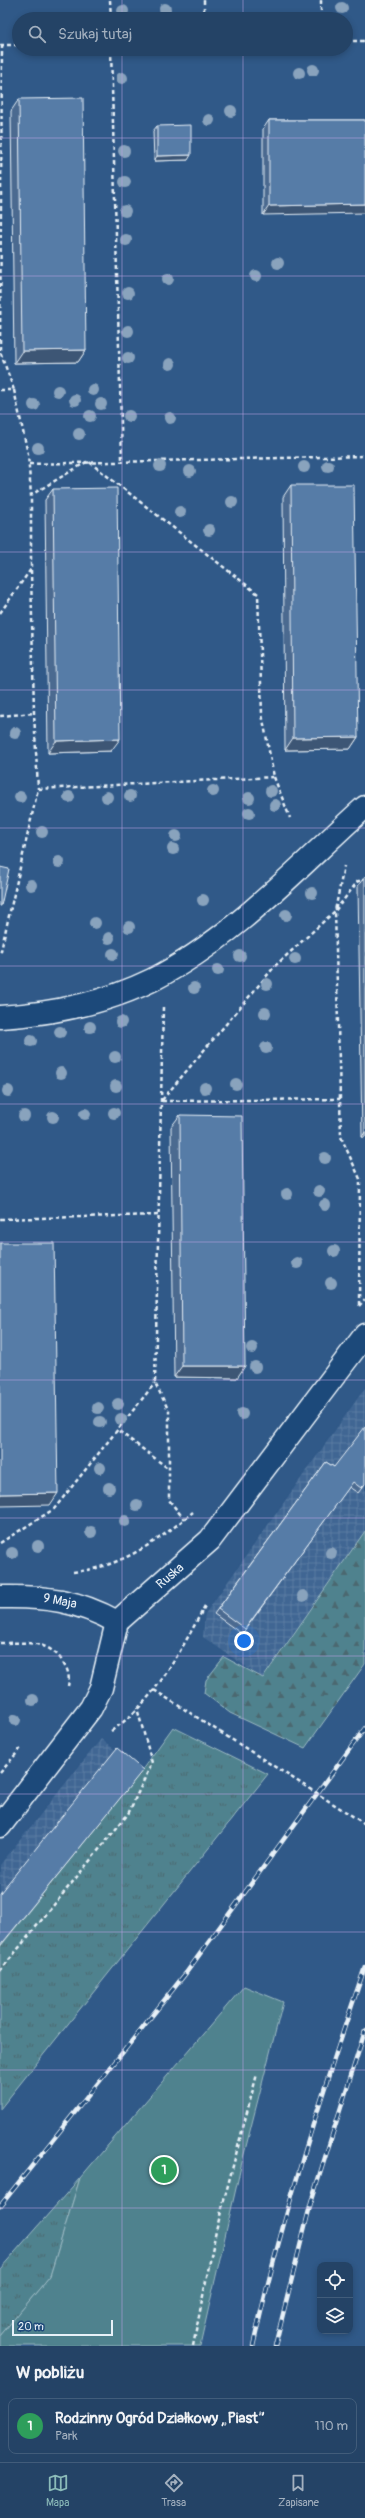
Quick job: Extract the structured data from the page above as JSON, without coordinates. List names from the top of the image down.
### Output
{
  "streets": {
    "street": ["Ruska", "9 Maja"]
  },
  "crossings": [
    ["Ruska", "9 Maja"]
  ],
  "scale_bar": "20 m",
  "page": {
    "search": "Szukaj tutaj",
    "pins": "1",
    "scale": "20 m",
    "heading": "W pobliżu",
    "list": [
      {
        "mark": "1",
        "name": "Rodzinny Ogród Działkowy „Piast”",
        "note": "Park",
        "value": "110 m"
      }
    ],
    "nav": ["Mapa", "Trasa", "Zapisane"]
  }
}
